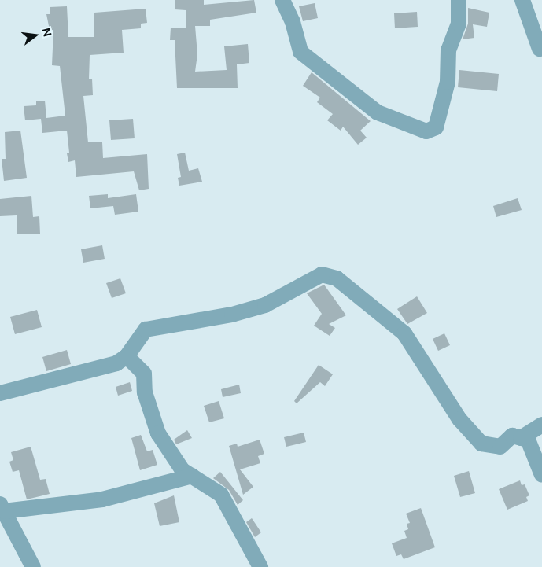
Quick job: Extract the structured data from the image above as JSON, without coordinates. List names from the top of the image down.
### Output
{
  "north": "right"
}
